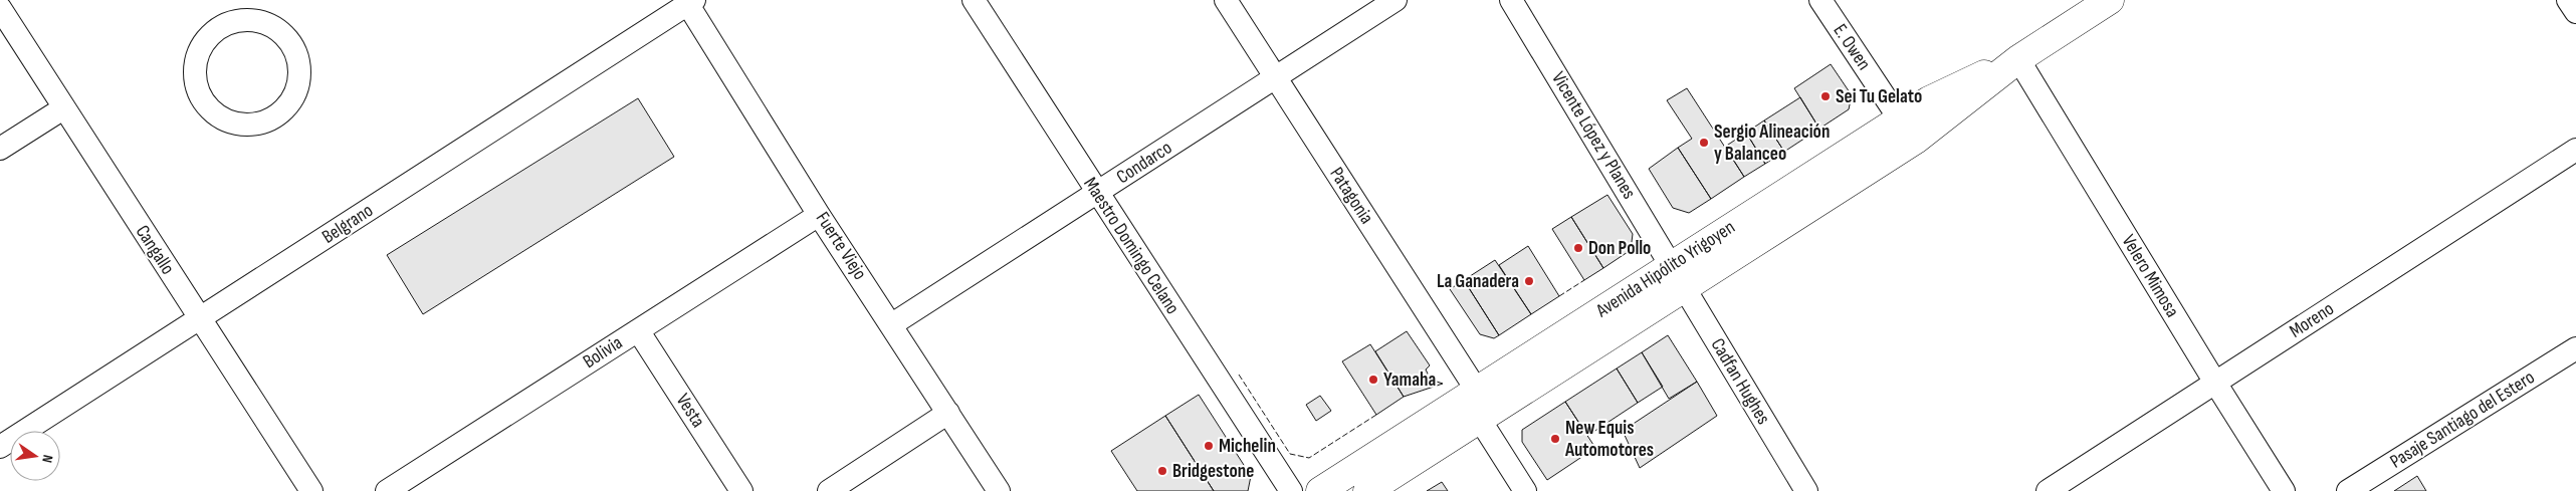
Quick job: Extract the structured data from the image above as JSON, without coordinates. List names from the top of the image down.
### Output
{
  "streets": {
    "main road": ["Avenida Hipólito Yrigoyen"],
    "street": [
      "E. Owen",
      "Vicente López y Planes",
      "Condarco",
      "Patagonia",
      "Belgrano",
      "Fuerte Viejo",
      "Maestro Domingo Celano",
      "Cangallo",
      "Velero Mimosa",
      "Moreno",
      "Bolivia",
      "Cadfan Hughes",
      "Vesta",
      "Pasaje Santiago del Estero"
    ]
  },
  "crossings": [
    ["E. Owen", "Avenida Hipólito Yrigoyen"],
    ["Vicente López y Planes", "Avenida Hipólito Yrigoyen"],
    ["Vicente López y Planes", "Cadfan Hughes"],
    ["Condarco", "Patagonia"],
    ["Condarco", "Fuerte Viejo"],
    ["Condarco", "Maestro Domingo Celano"],
    ["Patagonia", "Avenida Hipólito Yrigoyen"],
    ["Belgrano", "Fuerte Viejo"],
    ["Belgrano", "Cangallo"],
    ["Fuerte Viejo", "Bolivia"],
    ["Avenida Hipólito Yrigoyen", "Velero Mimosa"],
    ["Avenida Hipólito Yrigoyen", "Cadfan Hughes"],
    ["Velero Mimosa", "Moreno"],
    ["Bolivia", "Vesta"]
  ],
  "places": [
    "Sei Tu Gelato",
    "Sergio Alineación y Balanceo",
    "Don Pollo",
    "La Ganadera",
    "Yamaha",
    "New Equis Automotores",
    "Michelin",
    "Bridgestone"
  ],
  "north": "right"
}
